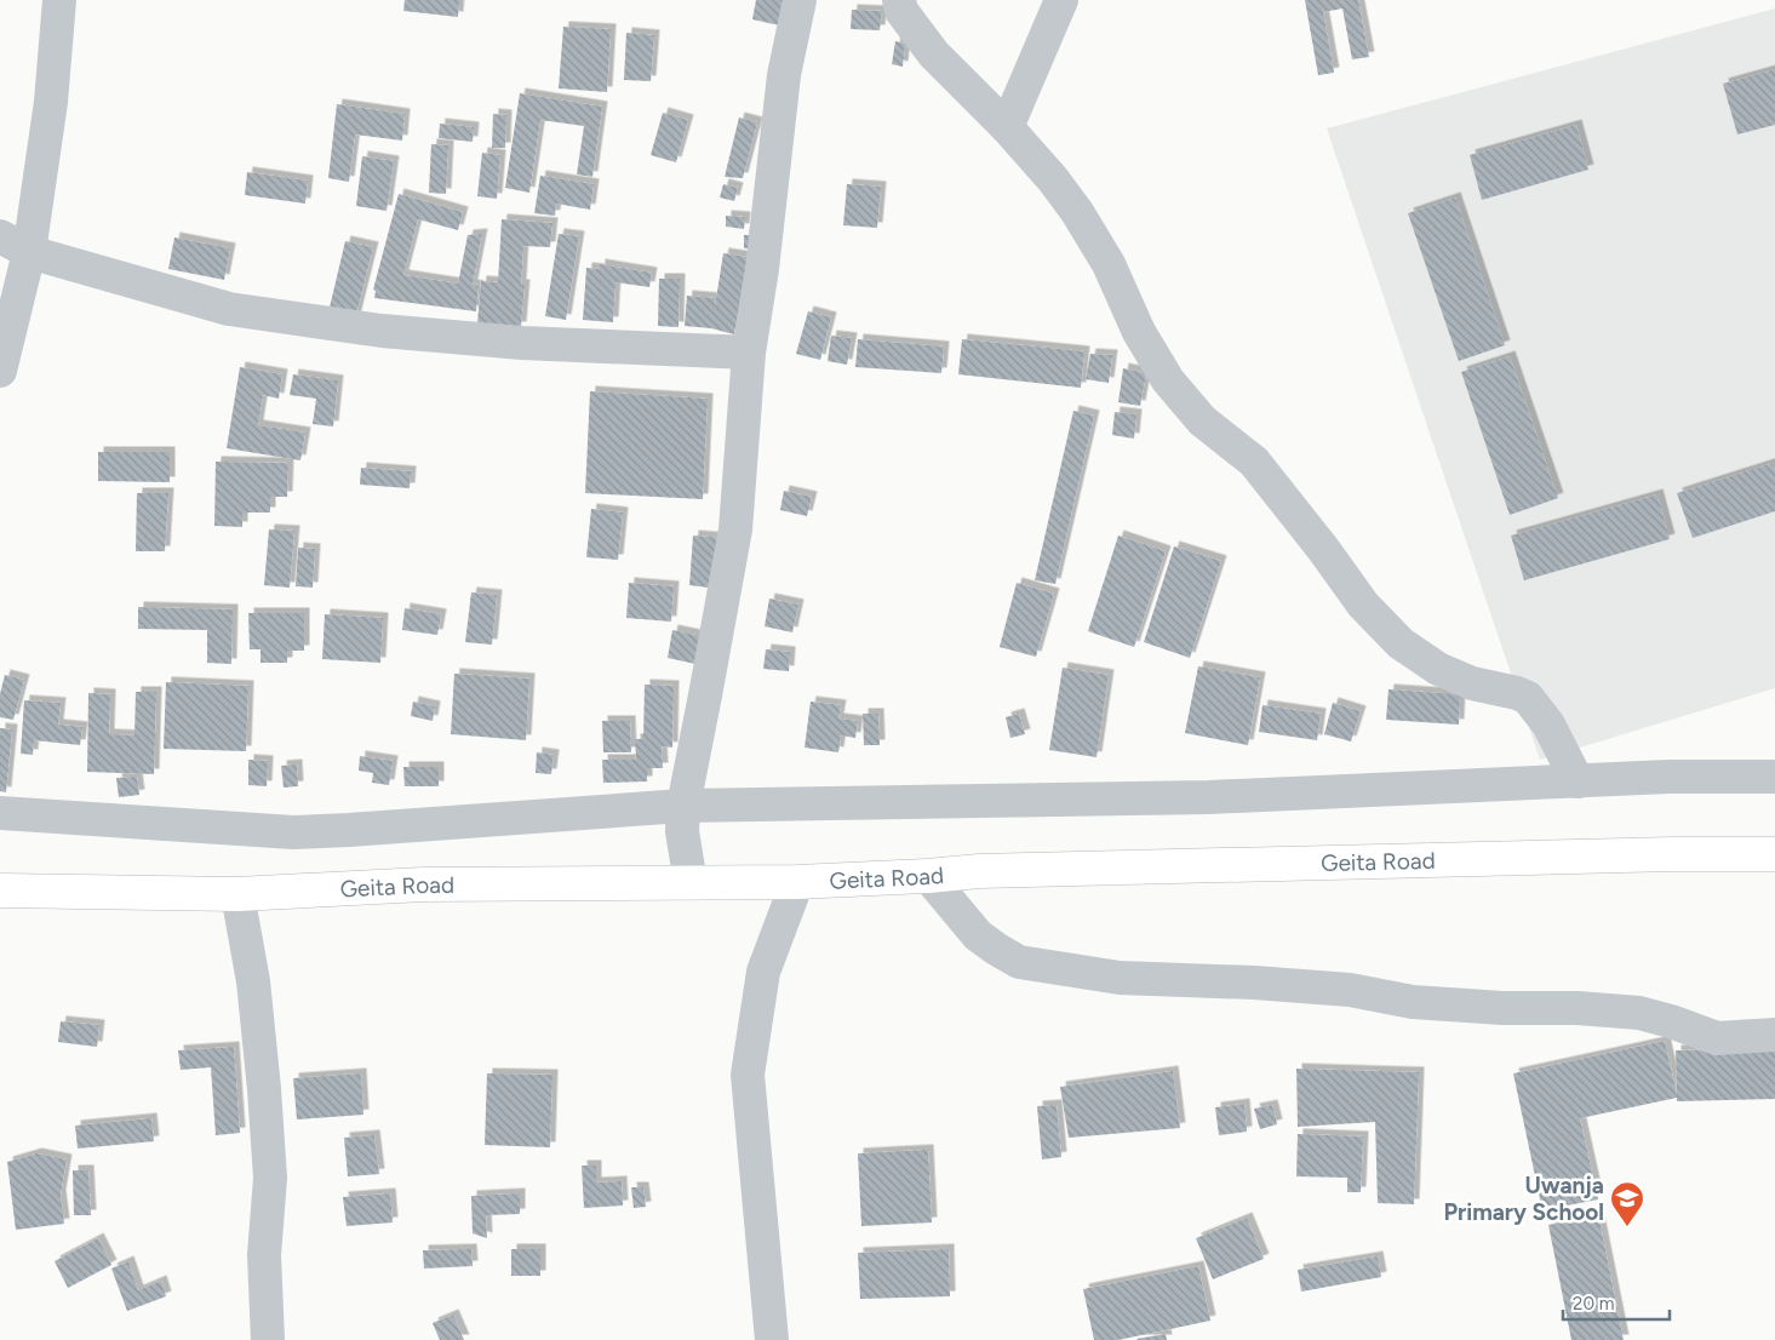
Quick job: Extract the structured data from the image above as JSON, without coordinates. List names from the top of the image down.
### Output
{
  "streets": {
    "highway": ["Geita Road"]
  },
  "places": {
    "school or university": ["Uwanja Primary School"]
  },
  "scale_bar": "20 m"
}
